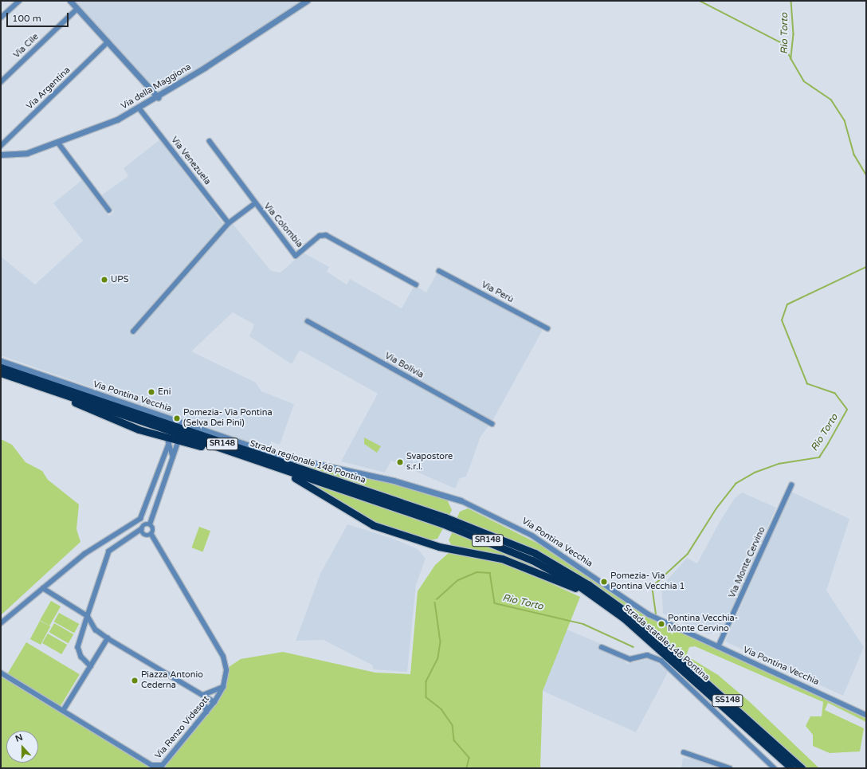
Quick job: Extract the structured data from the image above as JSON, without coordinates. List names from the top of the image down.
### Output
{
  "streets": {
    "highway": [
      "SR148",
      "Strada regionale 148 Pontina",
      "Strada statale 148 Pontina",
      "SS148"
    ],
    "street": [
      "Via Cile",
      "Via della Maggiona",
      "Via Argentina",
      "Via Venezuela",
      "Via Colombia",
      "Via Perù",
      "Via Bolivia",
      "Via Pontina Vecchia",
      "Via Monte Cervino",
      "Via Renzo Videsott"
    ]
  },
  "crossings": [
    ["Via della Maggiona", "Via Venezuela"],
    ["Via Pontina Vecchia", "Via Monte Cervino"],
    ["Strada regionale 148 Pontina", "Strada statale 148 Pontina"]
  ],
  "water": ["Rio Torto"],
  "places": [
    "UPS",
    "Eni",
    "Pomezia- Via Pontina (Selva Dei Pini)",
    "Svapostore s.r.l.",
    "Pomezia- Via Pontina Vecchia 1",
    "Pontina Vecchia- Monte Cervino",
    "Piazza Antonio Cederna"
  ],
  "scale_bar": "100 m",
  "north": "top"
}
